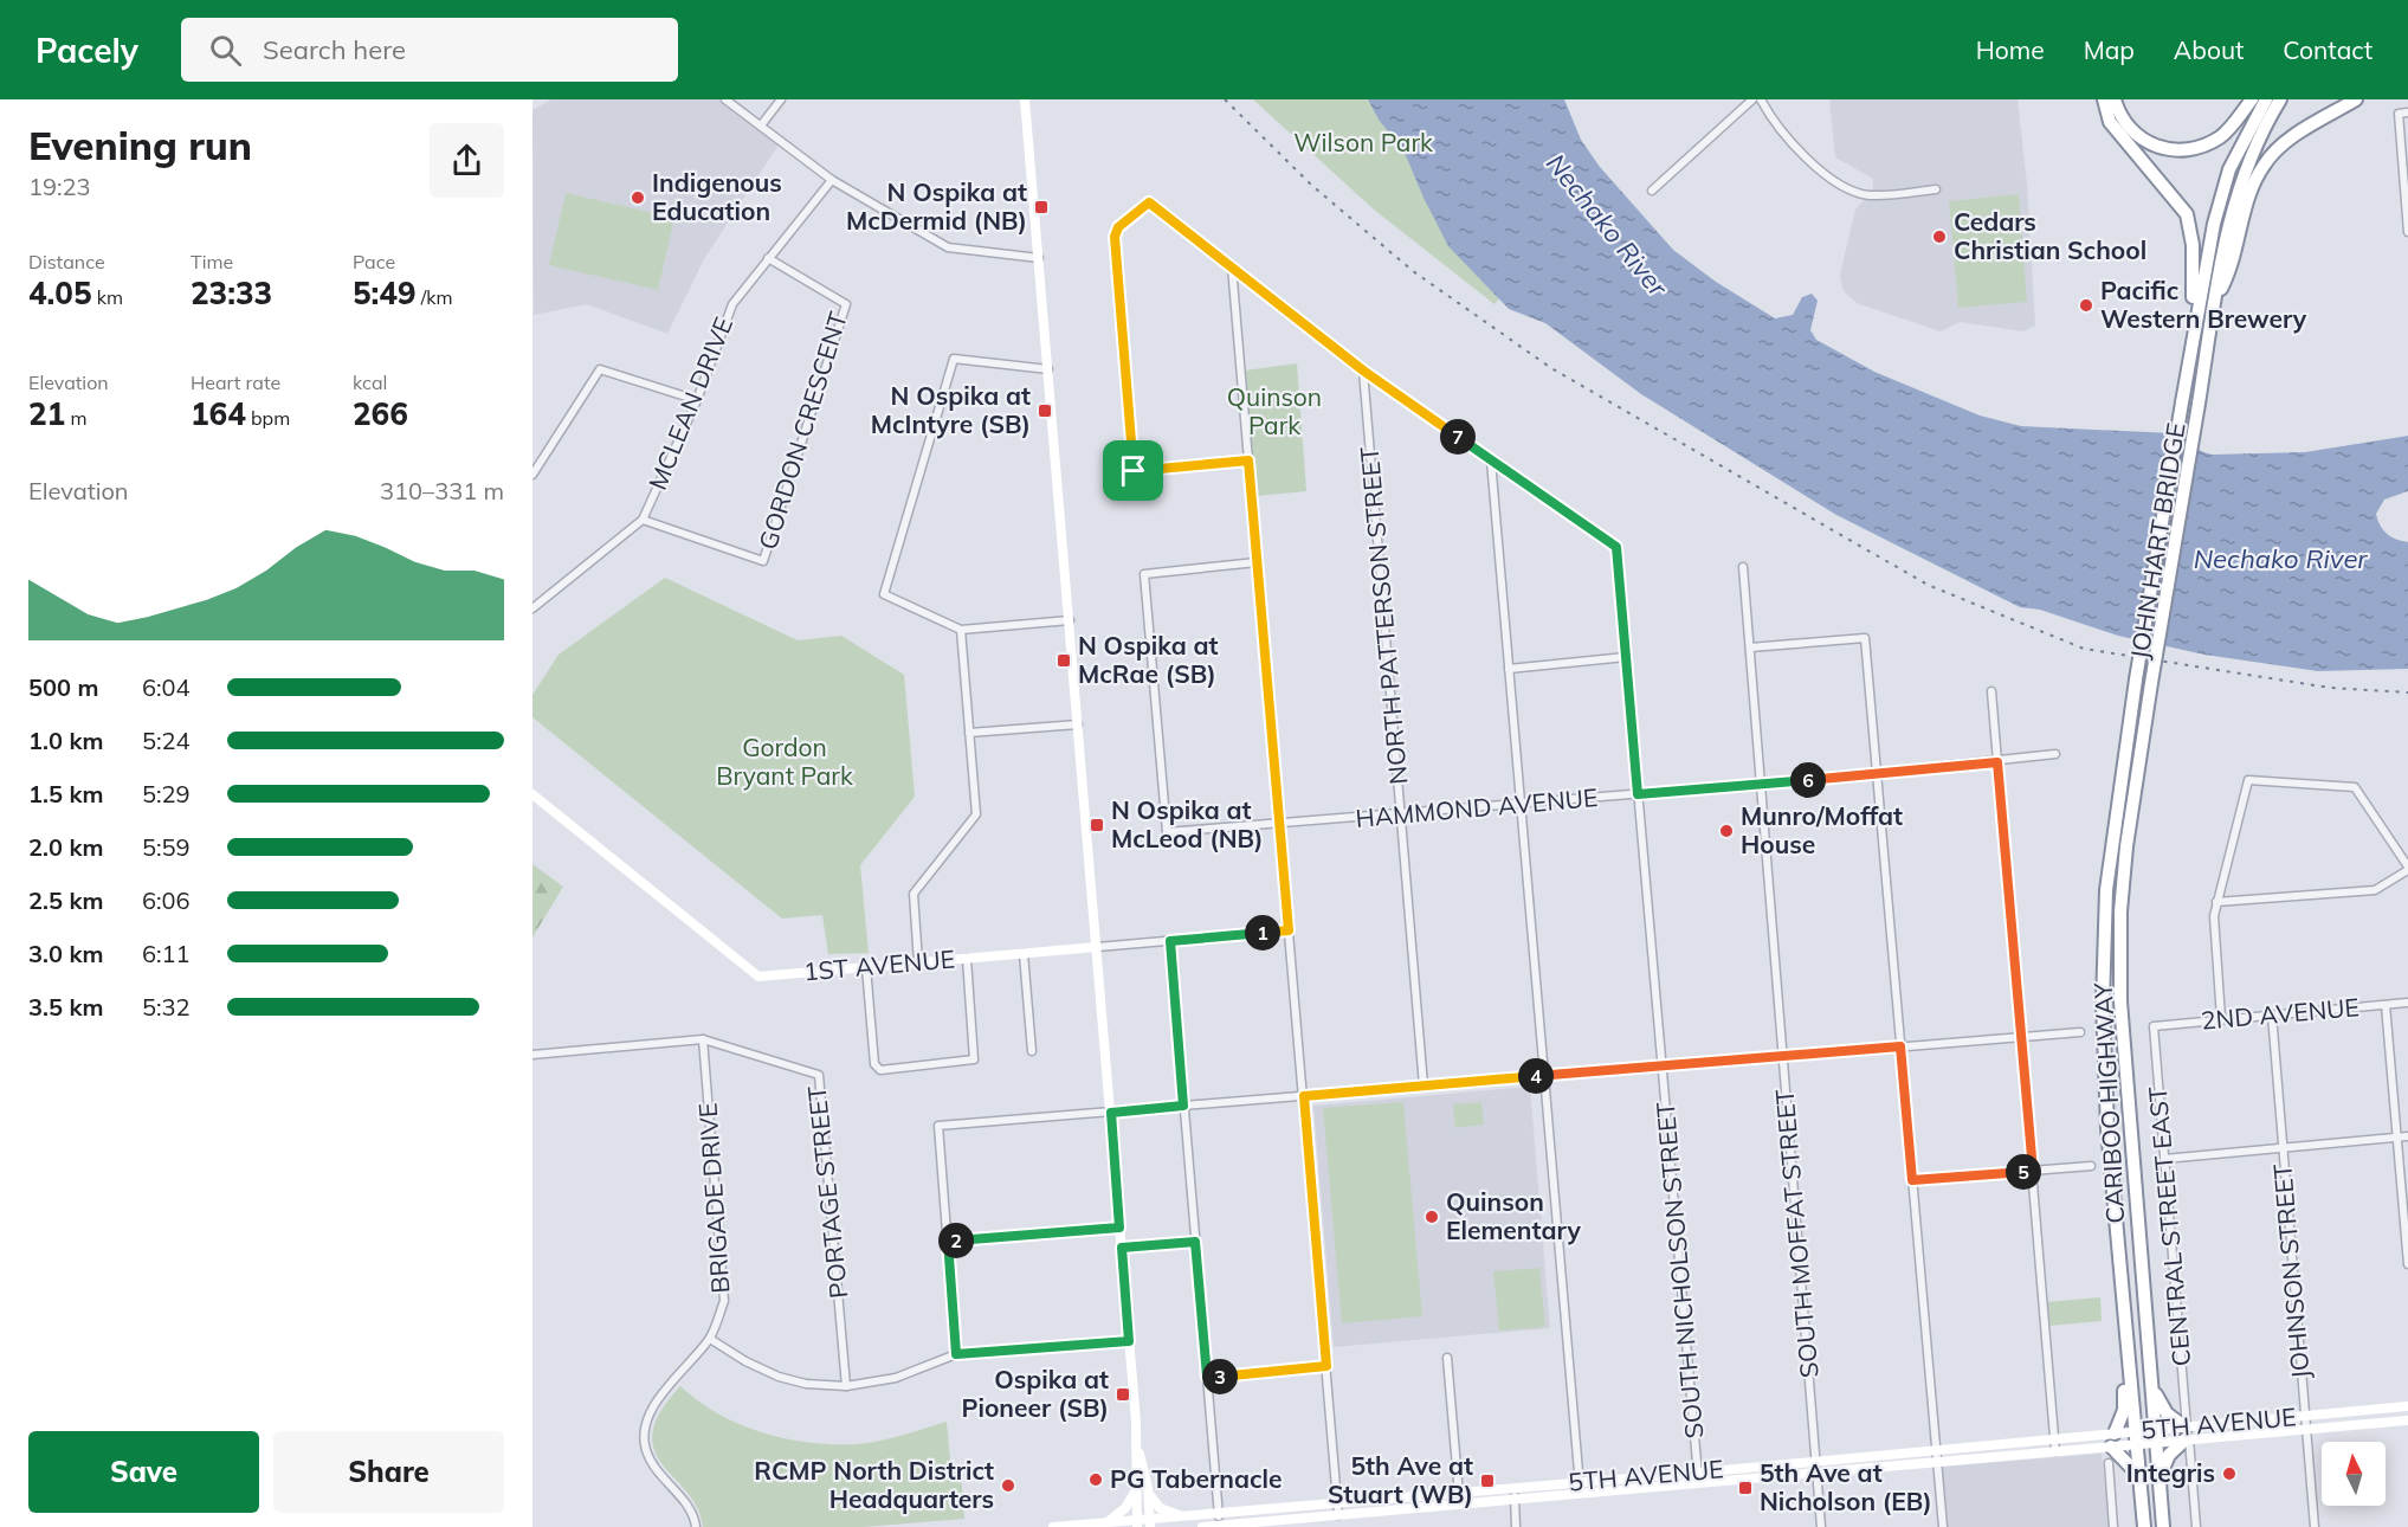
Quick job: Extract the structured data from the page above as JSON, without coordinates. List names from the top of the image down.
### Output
{
  "streets": {
    "highway": ["JOHN HART BRIDGE", "CARIBOO HIGHWAY"],
    "street": [
      "MCLEAN DRIVE",
      "GORDON CRESCENT",
      "NORTH PATTERSON STREET",
      "HAMMOND AVENUE",
      "1ST AVENUE",
      "2ND AVENUE",
      "PORTAGE STREET",
      "BRIGADE DRIVE",
      "CENTRAL STREET EAST",
      "SOUTH MOFFAT STREET",
      "SOUTH NICHOLSON STREET",
      "JOHNSON STREET",
      "5TH AVENUE"
    ]
  },
  "crossings": [
    ["MCLEAN DRIVE", "GORDON CRESCENT"],
    ["JOHN HART BRIDGE", "CARIBOO HIGHWAY"],
    ["NORTH PATTERSON STREET", "HAMMOND AVENUE"],
    ["HAMMOND AVENUE", "SOUTH MOFFAT STREET"],
    ["HAMMOND AVENUE", "SOUTH NICHOLSON STREET"],
    ["2ND AVENUE", "CENTRAL STREET EAST"],
    ["2ND AVENUE", "JOHNSON STREET"],
    ["CARIBOO HIGHWAY", "5TH AVENUE"],
    ["PORTAGE STREET", "BRIGADE DRIVE"],
    ["CENTRAL STREET EAST", "5TH AVENUE"],
    ["SOUTH MOFFAT STREET", "5TH AVENUE"],
    ["SOUTH NICHOLSON STREET", "5TH AVENUE"],
    ["JOHNSON STREET", "5TH AVENUE"]
  ],
  "water": ["Nechako River"],
  "parks": ["Wilson Park", "Quinson Park", "Gordon Bryant Park"],
  "places": {
    "other": [
      "Indigenous Education",
      "Cedars Christian School",
      "Pacific Western Brewery",
      "Munro/Moffat House",
      "Quinson Elementary",
      "Integris",
      "PG Tabernacle",
      "RCMP North District Headquarters"
    ],
    "transit": [
      "N Ospika at McDermid (NB)",
      "N Ospika at McIntyre (SB)",
      "N Ospika at McRae (SB)",
      "N Ospika at McLeod (NB)",
      "Ospika at Pioneer (SB)",
      "5th Ave at Stuart (WB)",
      "5th Ave at Nicholson (EB)"
    ]
  },
  "north": "top",
  "page": {
    "header": "Pacely",
    "search": "Search here",
    "nav": [
      "Home",
      "Map",
      "About",
      "Contact"
    ],
    "heading": ["Evening run", "19:23"],
    "stats": [
      ["Distance", "4.05 km"],
      ["Time", "23:33"],
      ["Pace", "5:49 /km"],
      ["Elevation", "21 m"],
      ["Heart rate", "164 bpm"],
      ["kcal", "266"]
    ],
    "pins": [
      "7",
      "6",
      "1",
      "4",
      "5",
      "2",
      "3"
    ],
    "chart": ["Elevation", "310–331 m"],
    "list": [
      {
        "name": "500 m",
        "note": "6:04"
      },
      {
        "name": "1.0 km",
        "note": "5:24"
      },
      {
        "name": "1.5 km",
        "note": "5:29"
      },
      {
        "name": "2.0 km",
        "note": "5:59"
      },
      {
        "name": "2.5 km",
        "note": "6:06"
      },
      {
        "name": "3.0 km",
        "note": "6:11"
      },
      {
        "name": "3.5 km",
        "note": "5:32"
      }
    ],
    "buttons": ["Save", "Share"]
  }
}
